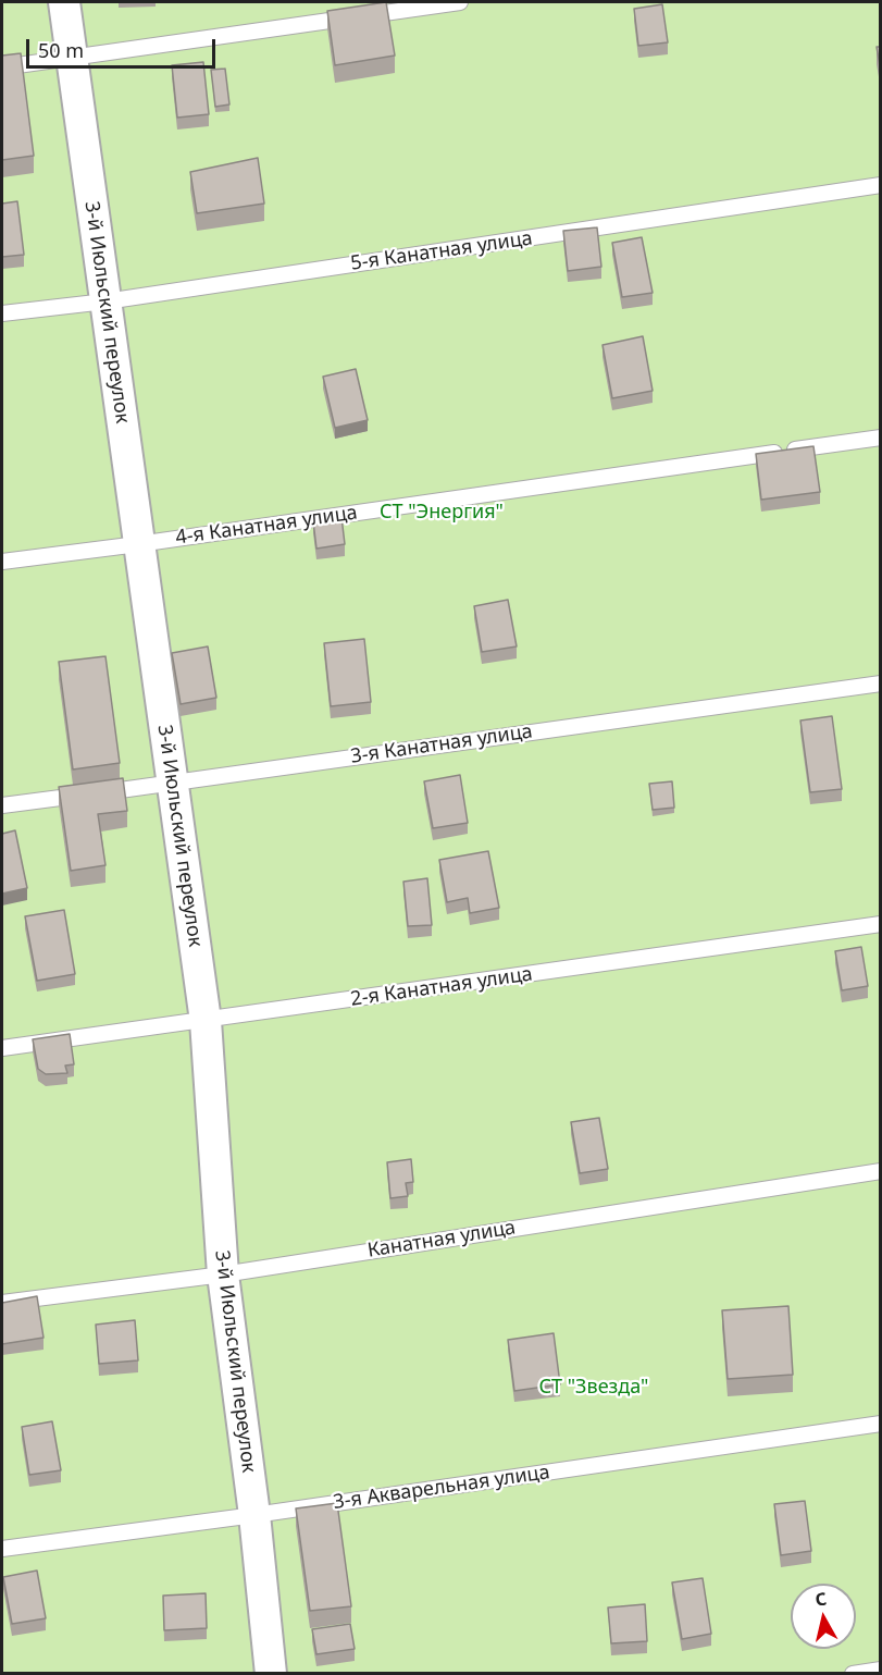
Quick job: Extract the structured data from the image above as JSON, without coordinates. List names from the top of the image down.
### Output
{
  "streets": {
    "street": ["3-й Июльский переулок"],
    "lane": [
      "5-я Канатная улица",
      "4-я Канатная улица",
      "3-я Канатная улица",
      "2-я Канатная улица",
      "Канатная улица",
      "3-я Акварельная улица"
    ]
  },
  "crossings": [
    ["5-я Канатная улица", "3-й Июльский переулок"],
    ["3-й Июльский переулок", "4-я Канатная улица"],
    ["3-й Июльский переулок", "3-я Канатная улица"],
    ["3-й Июльский переулок", "2-я Канатная улица"],
    ["3-й Июльский переулок", "Канатная улица"],
    ["3-й Июльский переулок", "3-я Акварельная улица"]
  ],
  "parks": ["СТ \"Энергия\"", "СТ \"Звезда\""],
  "scale_bar": "50 m",
  "north": "top"
}
